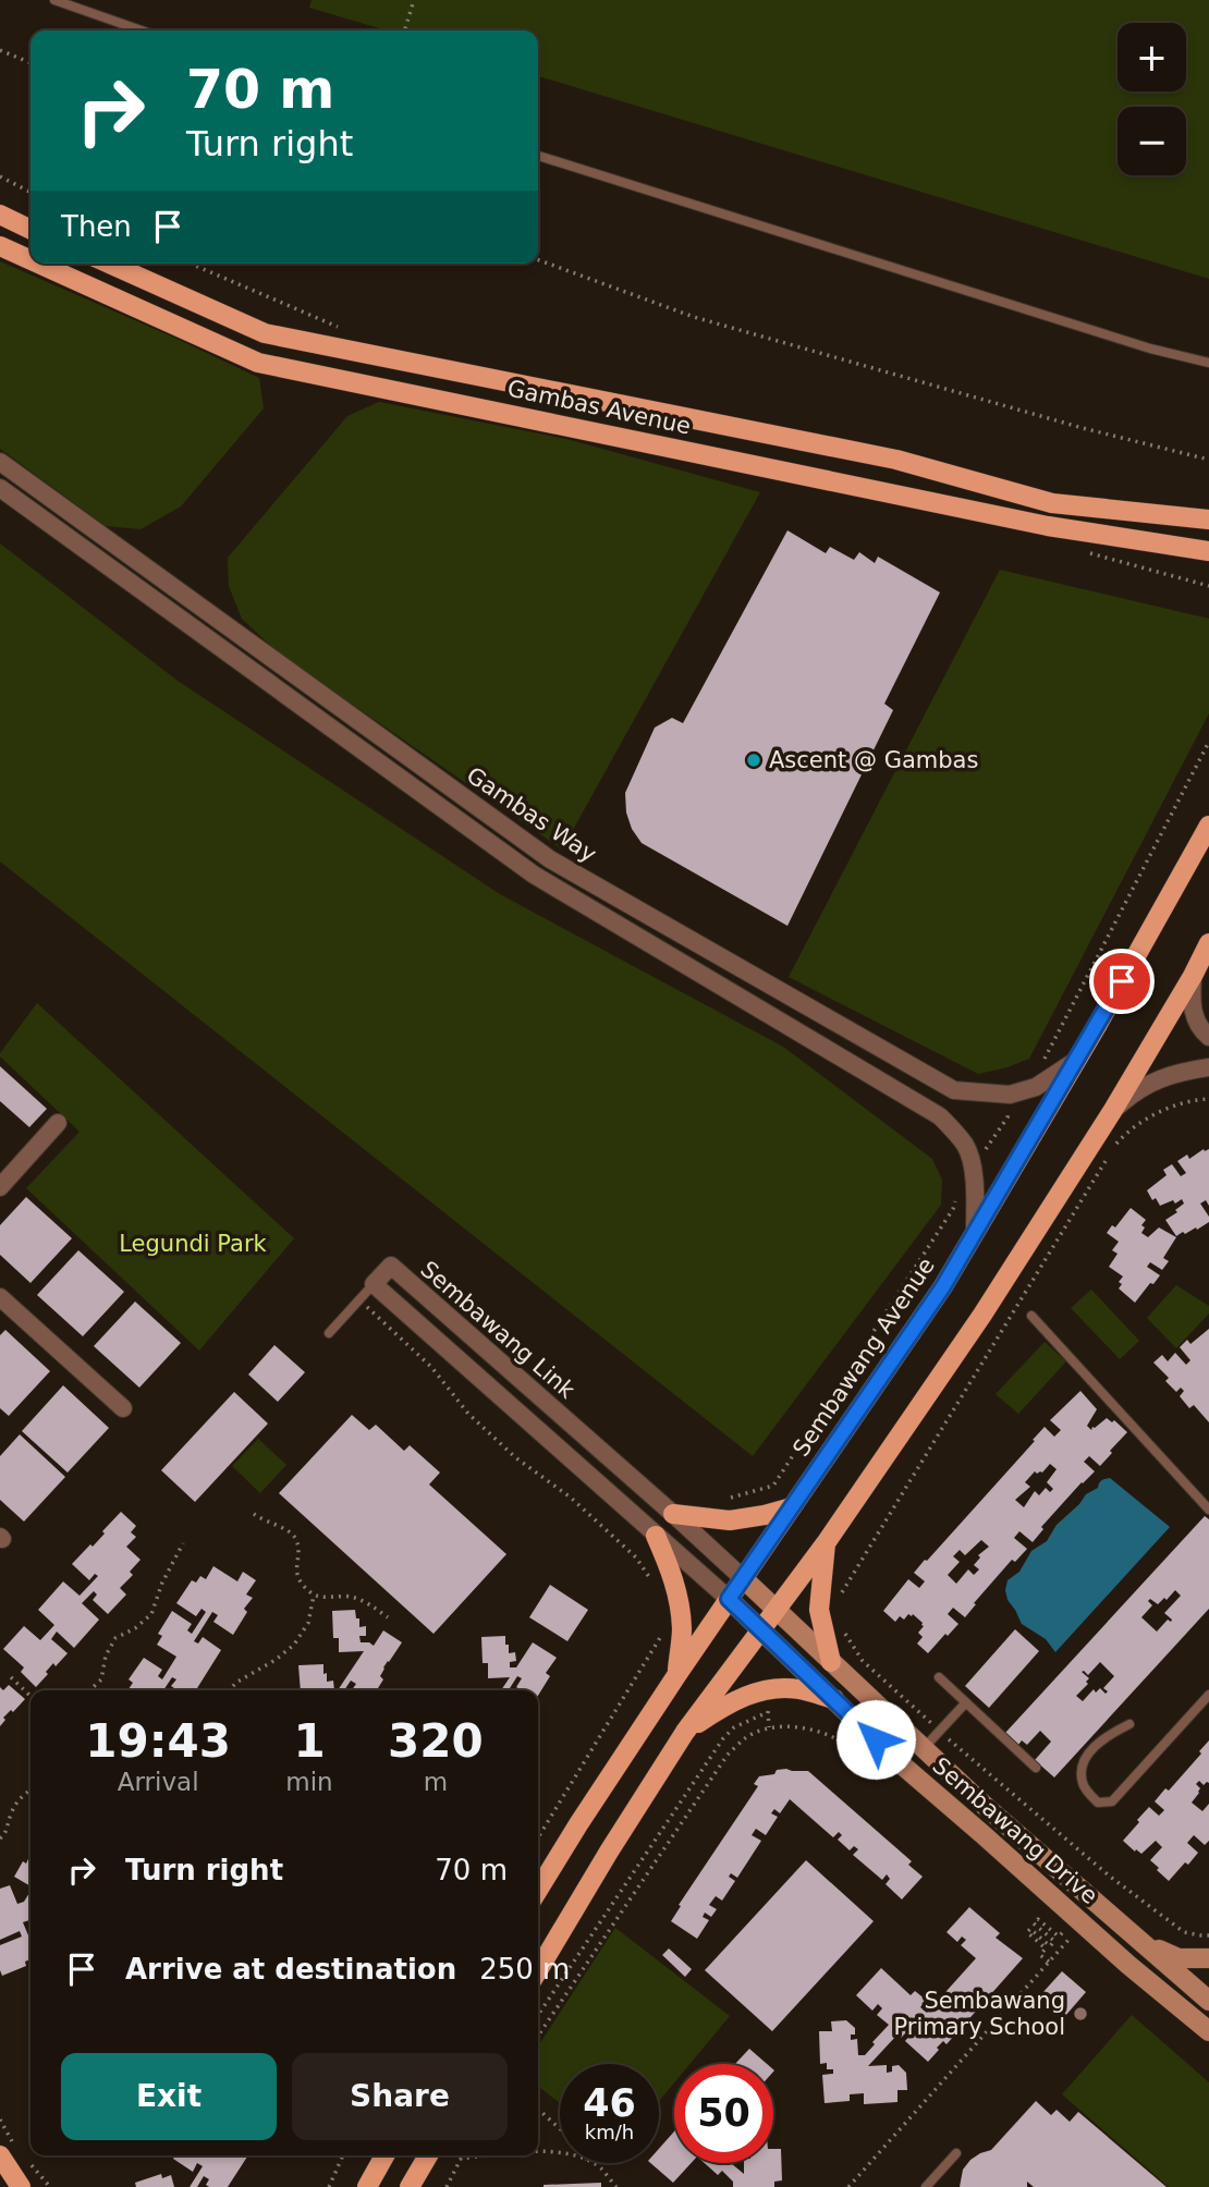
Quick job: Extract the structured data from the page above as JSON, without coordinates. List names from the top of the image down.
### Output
{
  "streets": {
    "main road": ["Gambas Avenue", "Sembawang Avenue", "Sembawang Drive"],
    "street": ["Gambas Way", "Sembawang Link"]
  },
  "crossings": [
    ["Gambas Way", "Sembawang Avenue"],
    ["Sembawang Link", "Sembawang Avenue"],
    ["Sembawang Link", "Sembawang Drive"],
    ["Sembawang Avenue", "Sembawang Drive"]
  ],
  "parks": ["Legundi Park"],
  "places": ["Ascent @ Gambas", "Sembawang Primary School"],
  "page": {
    "map_buttons": ["+", "−"],
    "turn": ["70 m", "Turn right"],
    "then": "Then",
    "eta": [
      "19:43",
      "Arrival",
      "1",
      "min",
      "320",
      "m"
    ],
    "list": [
      {
        "name": "Turn right",
        "value": "70 m"
      },
      {
        "name": "Arrive at destination",
        "value": "250 m"
      }
    ],
    "buttons": ["Exit", "Share"],
    "speed": "46 km/h",
    "limit": "50"
  }
}
